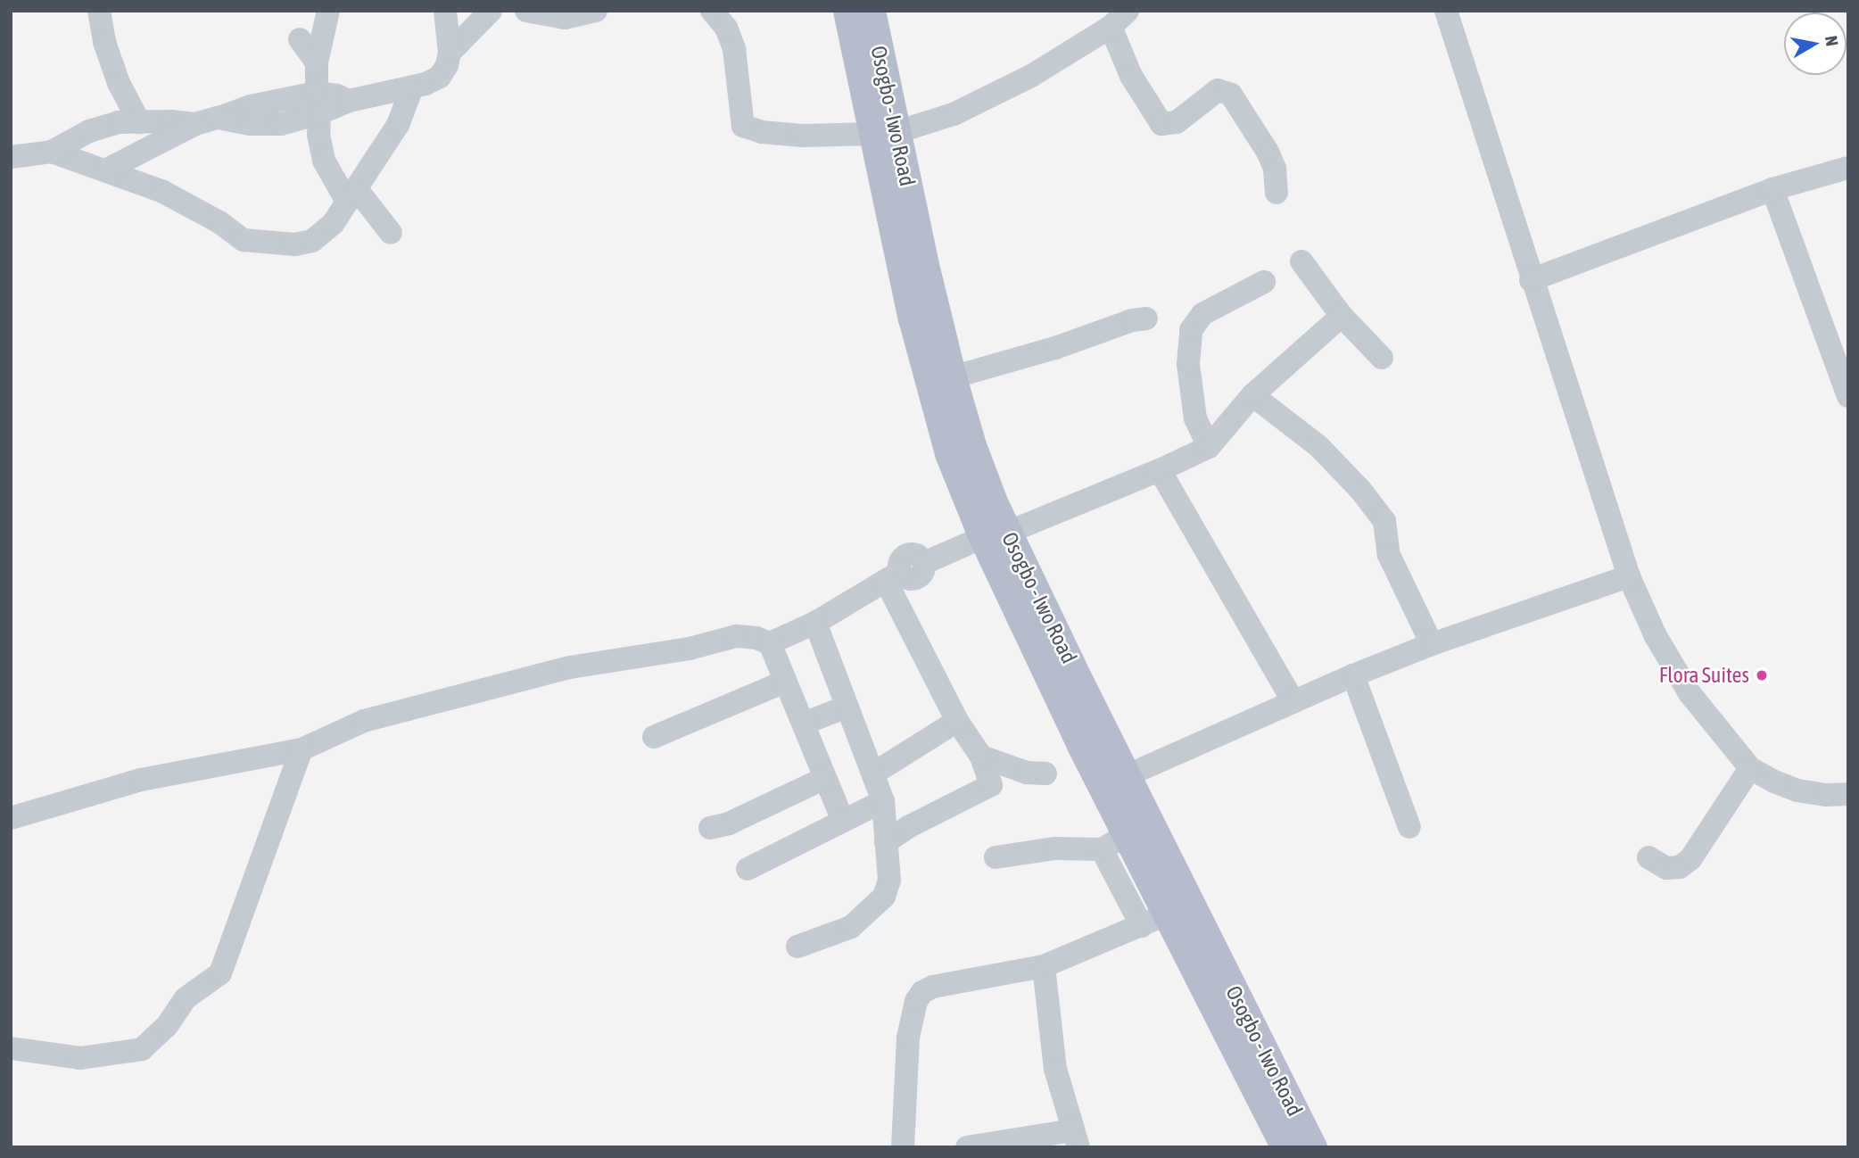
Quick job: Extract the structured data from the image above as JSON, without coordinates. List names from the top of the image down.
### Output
{
  "streets": {
    "main road": ["Osogbo - Iwo Road"]
  },
  "places": ["Flora Suites"],
  "north": "right"
}
